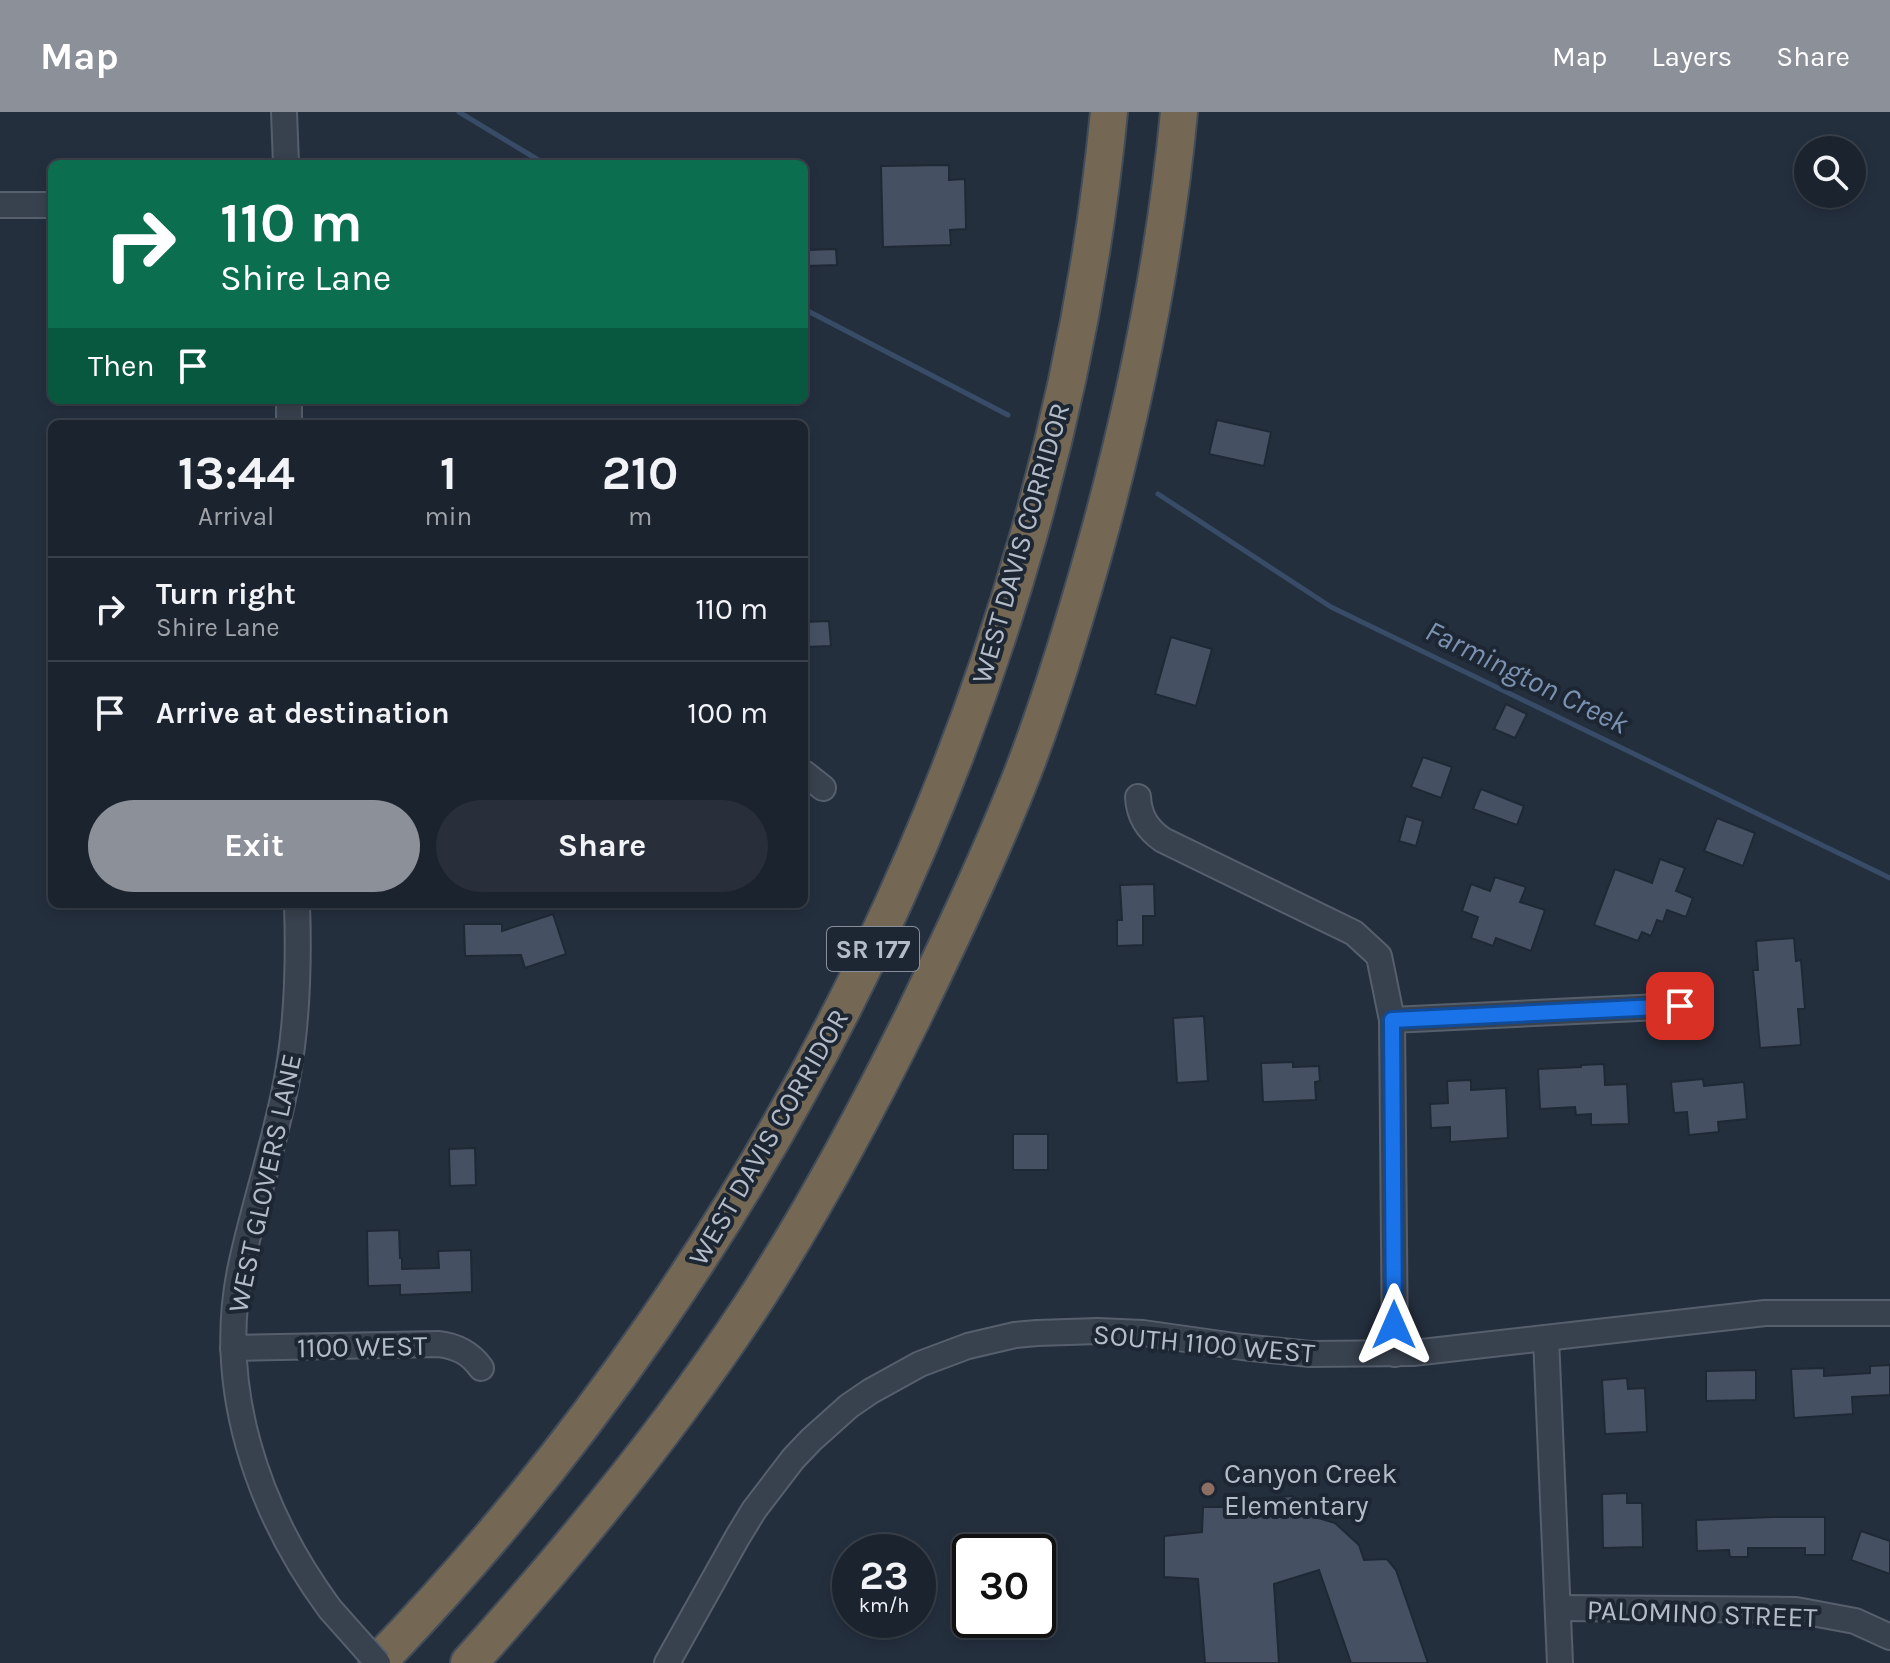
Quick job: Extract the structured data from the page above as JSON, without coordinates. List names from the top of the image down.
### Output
{
  "streets": {
    "highway": ["WEST DAVIS CORRIDOR", "SR 177"],
    "street": [
      "WEST GLOVERS LANE",
      "SOUTH 1100 WEST",
      "1100 WEST",
      "PALOMINO STREET"
    ]
  },
  "crossings": [
    ["WEST DAVIS CORRIDOR", "WEST GLOVERS LANE"],
    ["WEST GLOVERS LANE", "1100 WEST"]
  ],
  "water": ["Farmington Creek"],
  "places": ["Canyon Creek Elementary"],
  "page": {
    "header": "Map",
    "nav": ["Map", "Layers", "Share"],
    "turn": ["110 m", "Shire Lane"],
    "then": "Then",
    "eta": [
      "13:44",
      "Arrival",
      "1",
      "min",
      "210",
      "m"
    ],
    "list": [
      {
        "name": "Turn right",
        "note": "Shire Lane",
        "value": "110 m"
      },
      {
        "name": "Arrive at destination",
        "value": "100 m"
      }
    ],
    "buttons": ["Exit", "Share"],
    "speed": "23 km/h",
    "limit": "30"
  }
}
